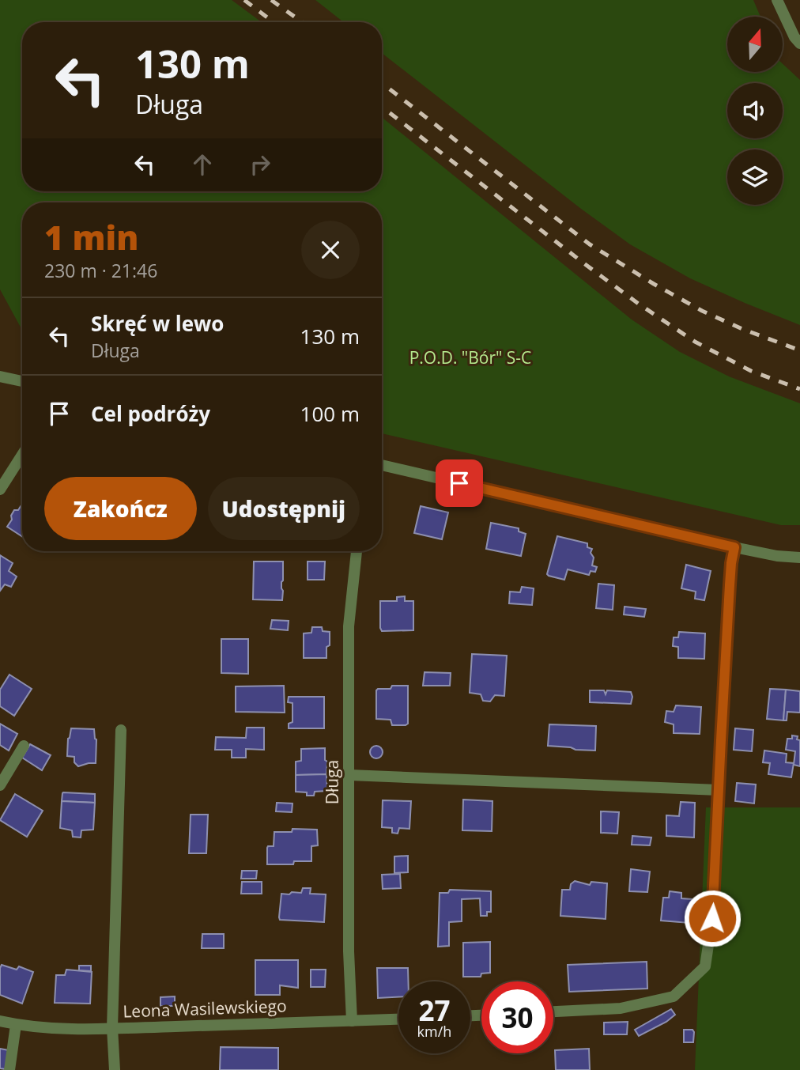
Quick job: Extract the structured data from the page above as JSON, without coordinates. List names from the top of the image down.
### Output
{
  "streets": {
    "street": ["Długa", "Leona Wasilewskiego"]
  },
  "crossings": [
    ["Długa", "Leona Wasilewskiego"]
  ],
  "parks": ["P.O.D. \"Bór\" S-C"],
  "north": "top",
  "page": {
    "turn": ["130 m", "Długa"],
    "heading": ["1 min", "230 m · 21:46"],
    "list": [
      {
        "name": "Skręć w lewo",
        "note": "Długa",
        "value": "130 m"
      },
      {
        "name": "Cel podróży",
        "value": "100 m"
      }
    ],
    "buttons": ["Zakończ", "Udostępnij"],
    "speed": "27 km/h",
    "limit": "30"
  }
}
